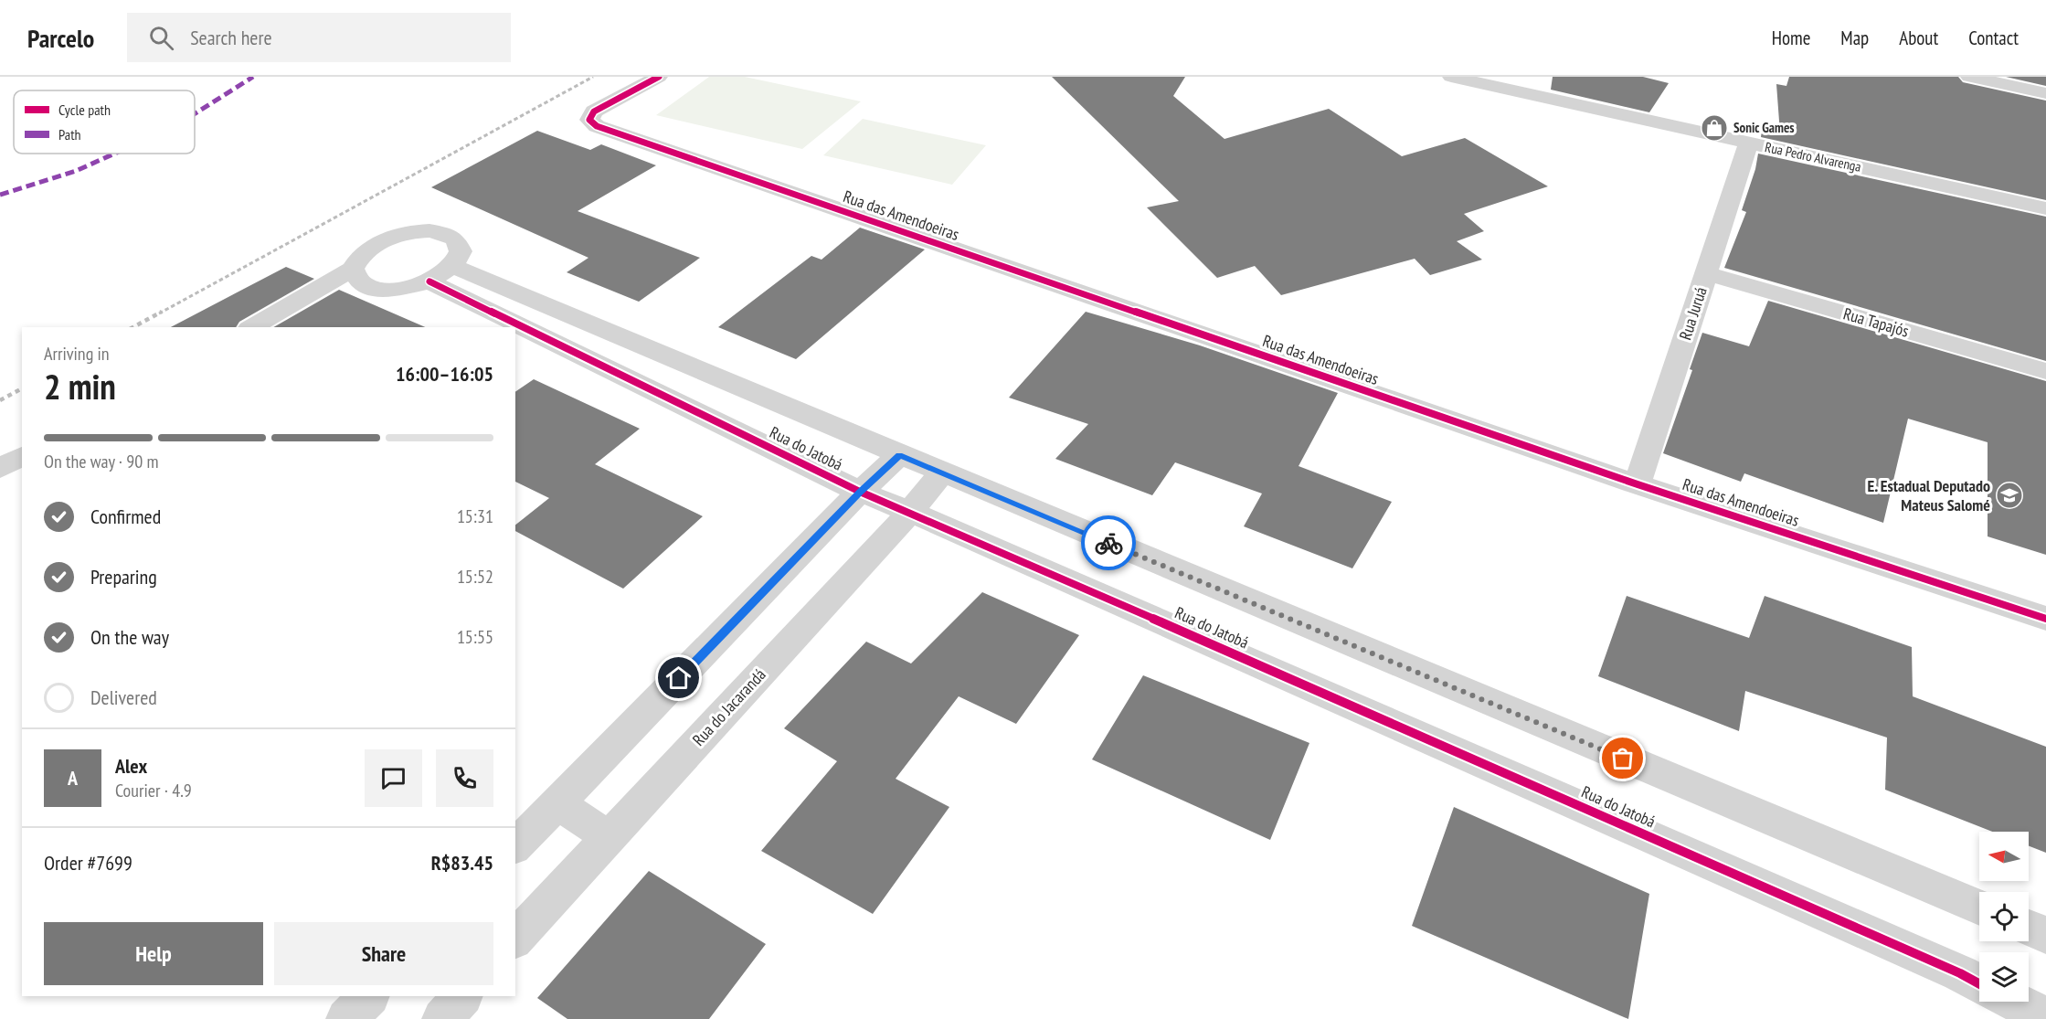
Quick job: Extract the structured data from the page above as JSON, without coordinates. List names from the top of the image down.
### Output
{
  "streets": {
    "street": [
      "Rua Pedro Alvarenga",
      "Rua das Amendoeiras",
      "Rua Juruá",
      "Rua Tapajós",
      "Rua do Jatobá",
      "Rua do Jacarandá"
    ]
  },
  "crossings": [
    ["Rua Pedro Alvarenga", "Rua Juruá"],
    ["Rua das Amendoeiras", "Rua Juruá"],
    ["Rua Juruá", "Rua Tapajós"],
    ["Rua do Jatobá", "Rua do Jacarandá"]
  ],
  "places": {
    "shop": ["Sonic Games"],
    "school or university": ["E. Estadual Deputado Mateus Salomé"]
  },
  "legend": ["Cycle path", "Path"],
  "north": "left",
  "page": {
    "header": "Parcelo",
    "search": "Search here",
    "nav": [
      "Home",
      "Map",
      "About",
      "Contact"
    ],
    "heading": ["2 min", "Arriving in", "16:00–16:05"],
    "panel": [
      "Alex",
      "Courier · 4.9",
      "Order #7699",
      "R$83.45"
    ],
    "bar": "On the way · 90 m",
    "list": [
      ["Confirmed", "15:31"],
      ["Preparing", "15:52"],
      ["On the way", "15:55"],
      "Delivered"
    ],
    "round": "A",
    "buttons": ["Help", "Share"]
  }
}
